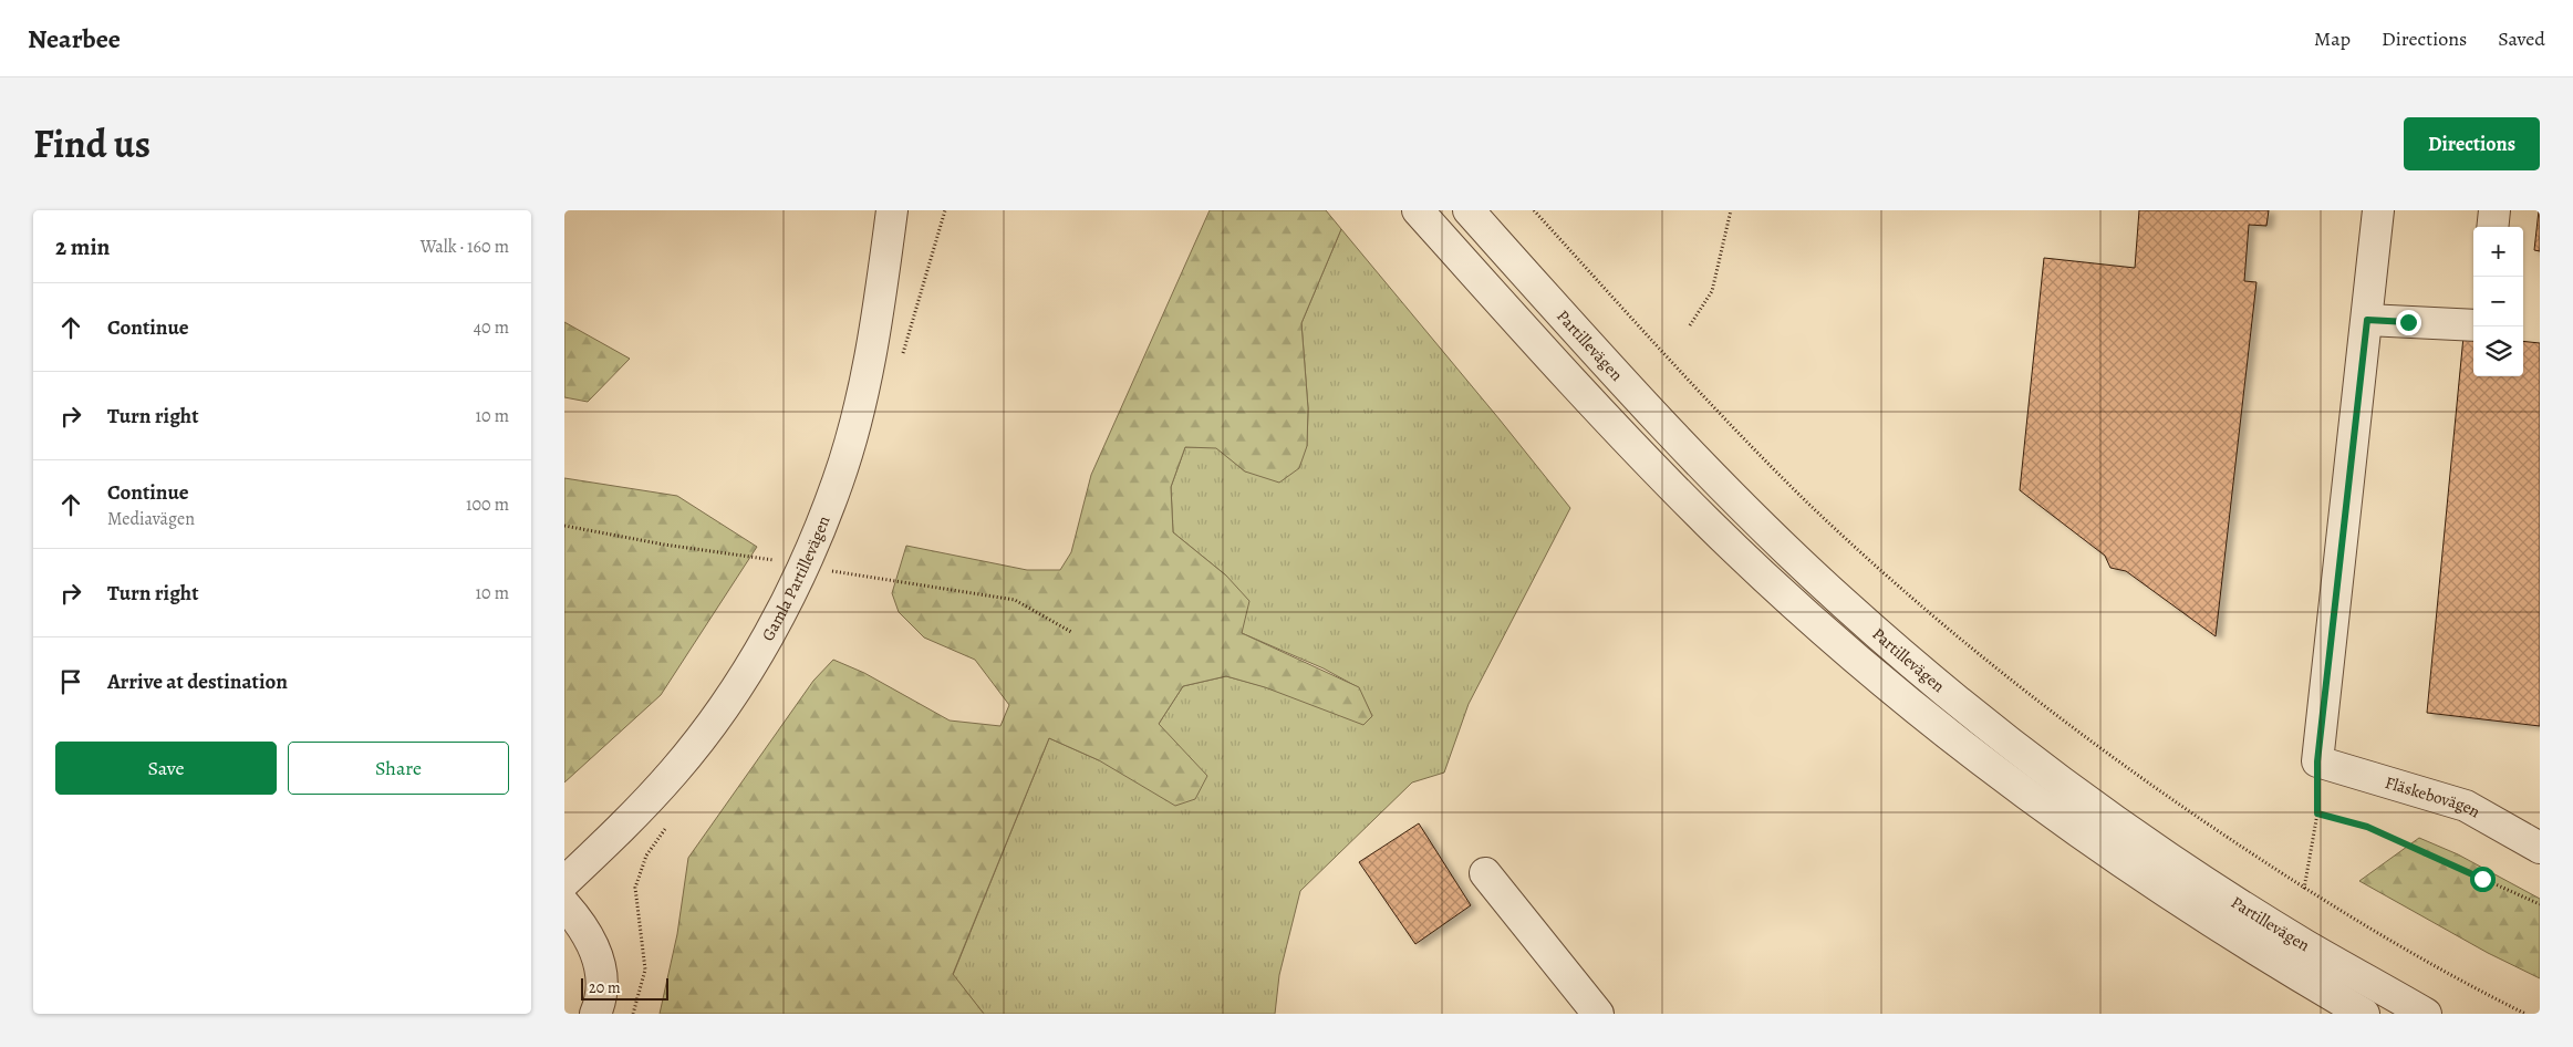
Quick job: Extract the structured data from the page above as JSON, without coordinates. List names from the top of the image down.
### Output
{
  "streets": {
    "street": ["Partillevägen", "Gamla Partillevägen", "Fläskebovägen"]
  },
  "scale_bar": "20 m",
  "page": {
    "header": "Nearbee",
    "nav": ["Map", "Directions", "Saved"],
    "title": "Find us",
    "buttons": [
      "Directions",
      ["Save", "Share"]
    ],
    "heading": ["2 min", "Walk · 160 m"],
    "map_buttons": ["+", "−"],
    "list": [
      ["Continue", "40 m"],
      ["Turn right", "10 m"],
      ["Continue", "Mediavägen", "100 m"],
      ["Turn right", "10 m"],
      "Arrive at destination"
    ],
    "scale": "20 m"
  }
}
